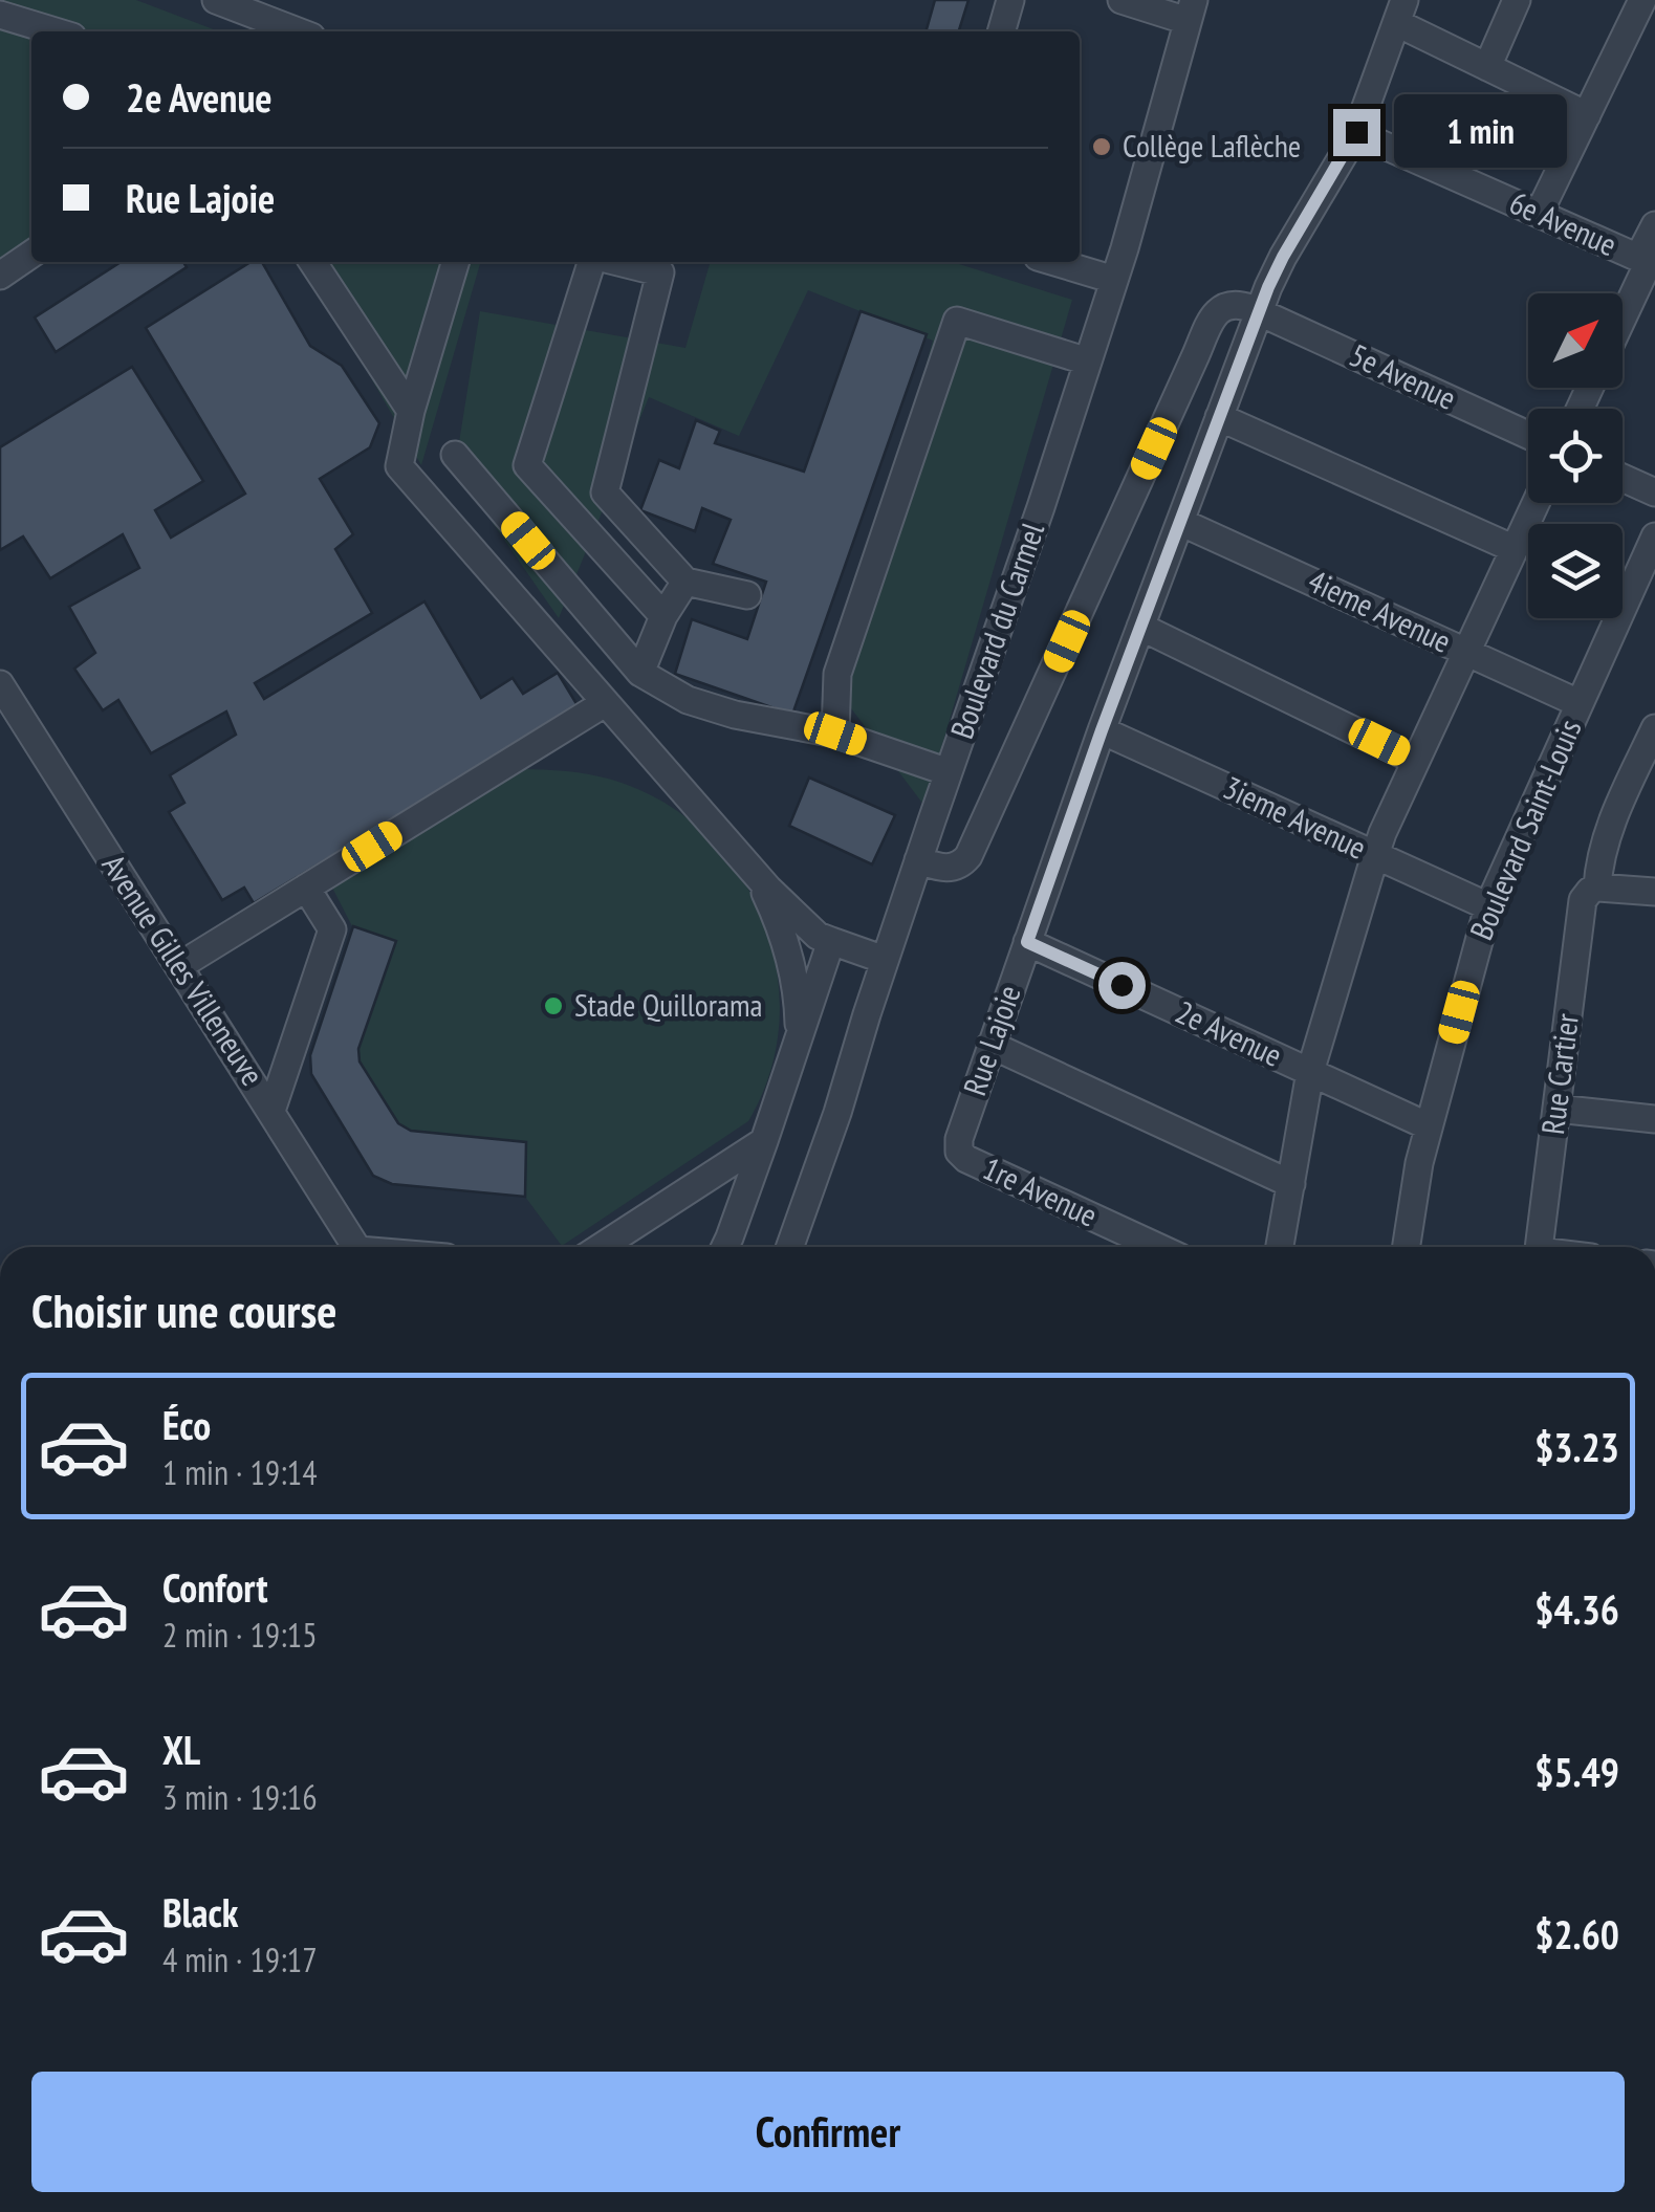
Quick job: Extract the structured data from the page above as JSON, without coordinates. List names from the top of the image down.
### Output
{
  "streets": {
    "street": [
      "6e Avenue",
      "5e Avenue",
      "4ieme Avenue",
      "Boulevard du Carmel",
      "3ieme Avenue",
      "Boulevard Saint-Louis",
      "Avenue Gilles Villeneuve",
      "2e Avenue",
      "Rue Lajoie",
      "Rue Cartier",
      "1re Avenue"
    ]
  },
  "crossings": [
    ["6e Avenue", "Rue Lajoie"],
    ["5e Avenue", "Rue Lajoie"],
    ["4ieme Avenue", "Boulevard Saint-Louis"],
    ["4ieme Avenue", "Rue Lajoie"],
    ["3ieme Avenue", "Boulevard Saint-Louis"],
    ["3ieme Avenue", "Rue Lajoie"],
    ["Boulevard Saint-Louis", "2e Avenue"],
    ["2e Avenue", "Rue Lajoie"],
    ["Rue Lajoie", "1re Avenue"]
  ],
  "places": ["Collège Laflèche", "Stade Quillorama"],
  "north": "top right",
  "page": {
    "banner": ["2e Avenue", "Rue Lajoie"],
    "bubble": "1 min",
    "heading": "Choisir une course",
    "list": [
      {
        "name": "Éco",
        "note": "1 min · 19:14",
        "value": "$3.23"
      },
      {
        "name": "Confort",
        "note": "2 min · 19:15",
        "value": "$4.36"
      },
      {
        "name": "XL",
        "note": "3 min · 19:16",
        "value": "$5.49"
      },
      {
        "name": "Black",
        "note": "4 min · 19:17",
        "value": "$2.60"
      }
    ],
    "buttons": "Confirmer"
  }
}
